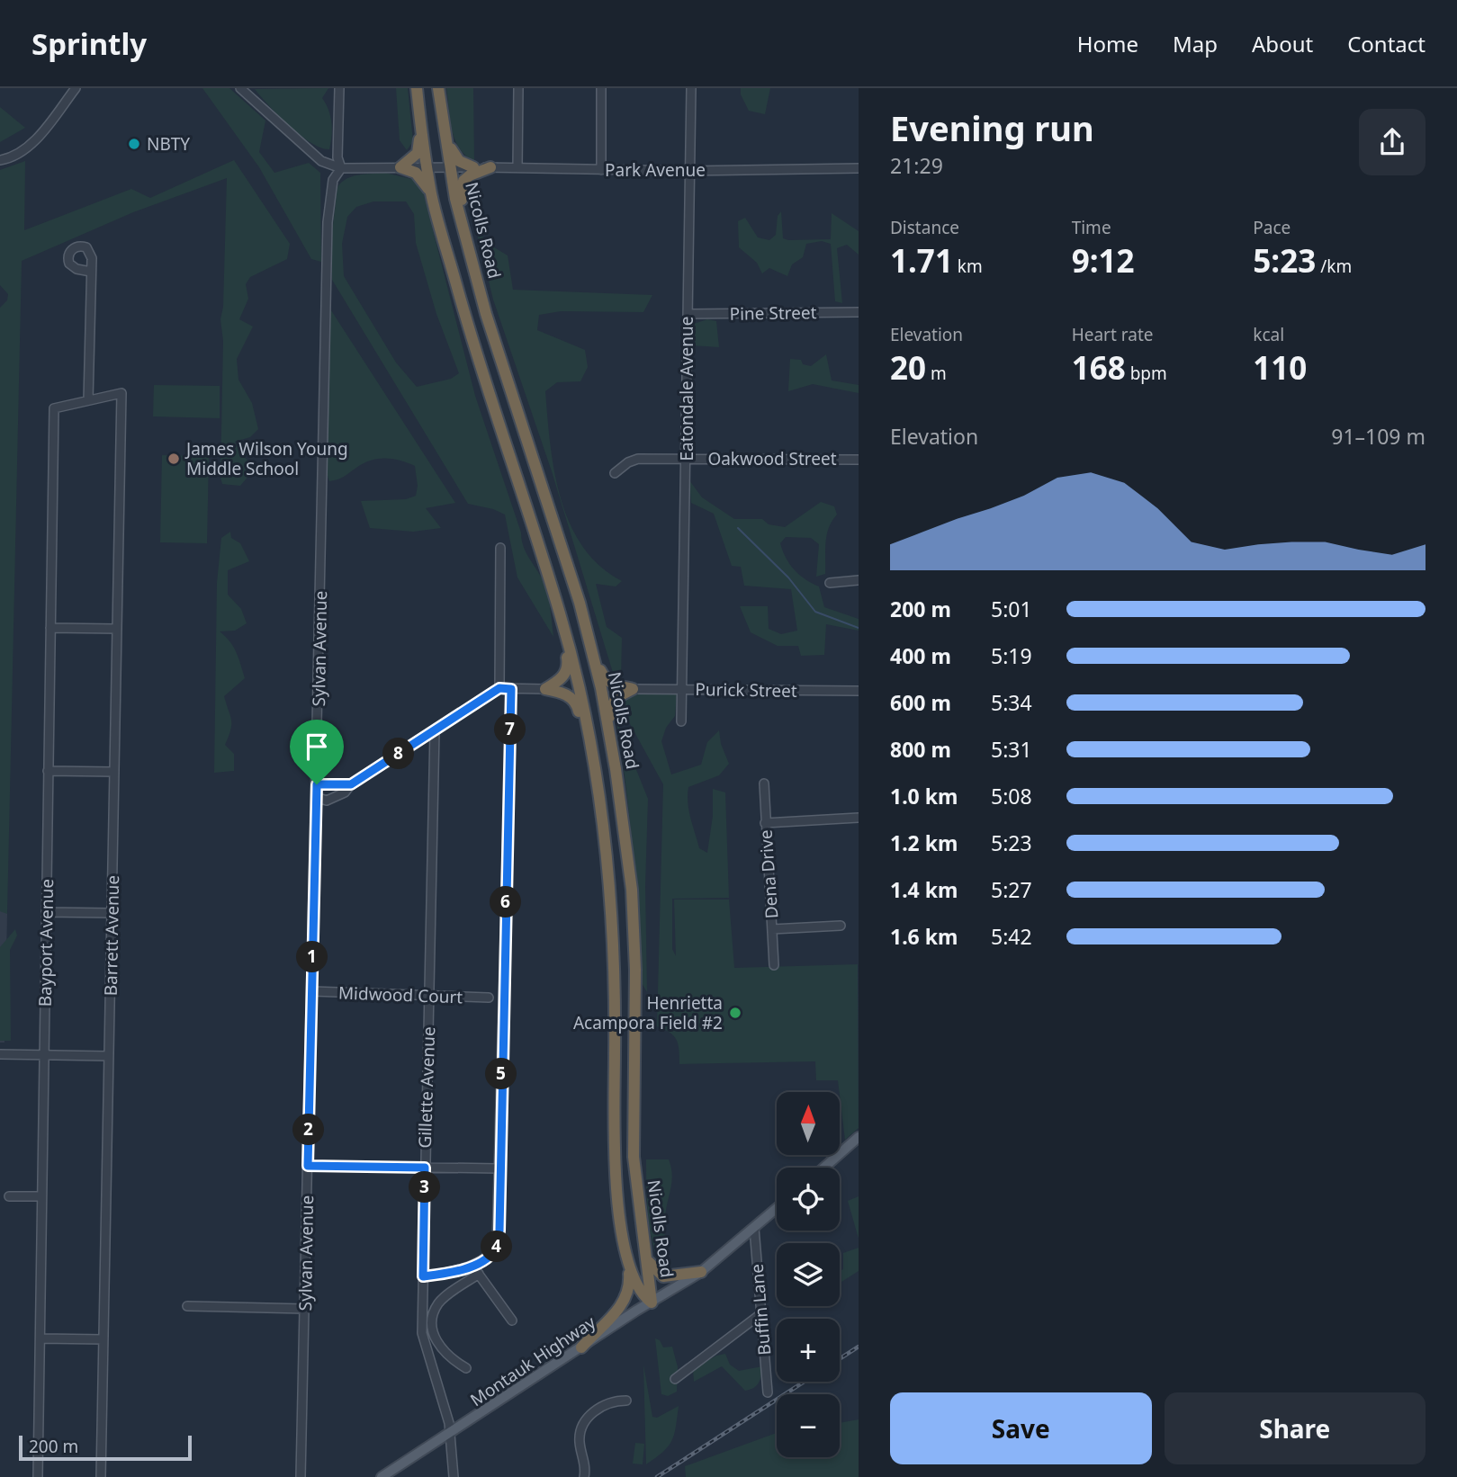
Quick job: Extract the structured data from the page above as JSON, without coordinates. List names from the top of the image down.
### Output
{
  "streets": {
    "highway": ["Nicolls Road"],
    "main road": ["Montauk Highway"],
    "street": [
      "Park Avenue",
      "Pine Street",
      "Eatondale Avenue",
      "Oakwood Street",
      "Sylvan Avenue",
      "Purick Street",
      "Dena Drive",
      "Barrett Avenue",
      "Bayport Avenue",
      "Midwood Court",
      "Gillette Avenue",
      "Buffin Lane"
    ]
  },
  "crossings": [
    ["Park Avenue", "Nicolls Road"],
    ["Park Avenue", "Eatondale Avenue"],
    ["Park Avenue", "Sylvan Avenue"],
    ["Nicolls Road", "Montauk Highway"],
    ["Pine Street", "Eatondale Avenue"],
    ["Eatondale Avenue", "Oakwood Street"],
    ["Eatondale Avenue", "Purick Street"],
    ["Sylvan Avenue", "Midwood Court"],
    ["Barrett Avenue", "Bayport Avenue"],
    ["Midwood Court", "Gillette Avenue"],
    ["Gillette Avenue", "Montauk Highway"],
    ["Buffin Lane", "Montauk Highway"]
  ],
  "places": ["NBTY", "James Wilson Young Middle School", "Henrietta Acampora Field #2"],
  "scale_bar": "200 m",
  "north": "top",
  "page": {
    "header": "Sprintly",
    "nav": [
      "Home",
      "Map",
      "About",
      "Contact"
    ],
    "heading": ["Evening run", "21:29"],
    "stats": [
      ["Distance", "1.71 km"],
      ["Time", "9:12"],
      ["Pace", "5:23 /km"],
      ["Elevation", "20 m"],
      ["Heart rate", "168 bpm"],
      ["kcal", "110"]
    ],
    "chart": ["Elevation", "91–109 m"],
    "list": [
      {
        "name": "200 m",
        "note": "5:01"
      },
      {
        "name": "400 m",
        "note": "5:19"
      },
      {
        "name": "600 m",
        "note": "5:34"
      },
      {
        "name": "800 m",
        "note": "5:31"
      },
      {
        "name": "1.0 km",
        "note": "5:08"
      },
      {
        "name": "1.2 km",
        "note": "5:23"
      },
      {
        "name": "1.4 km",
        "note": "5:27"
      },
      {
        "name": "1.6 km",
        "note": "5:42"
      }
    ],
    "pins": [
      "7",
      "8",
      "6",
      "1",
      "5",
      "2",
      "3",
      "4"
    ],
    "map_buttons": ["+", "−"],
    "buttons": ["Save", "Share"],
    "scale": "200 m"
  }
}
